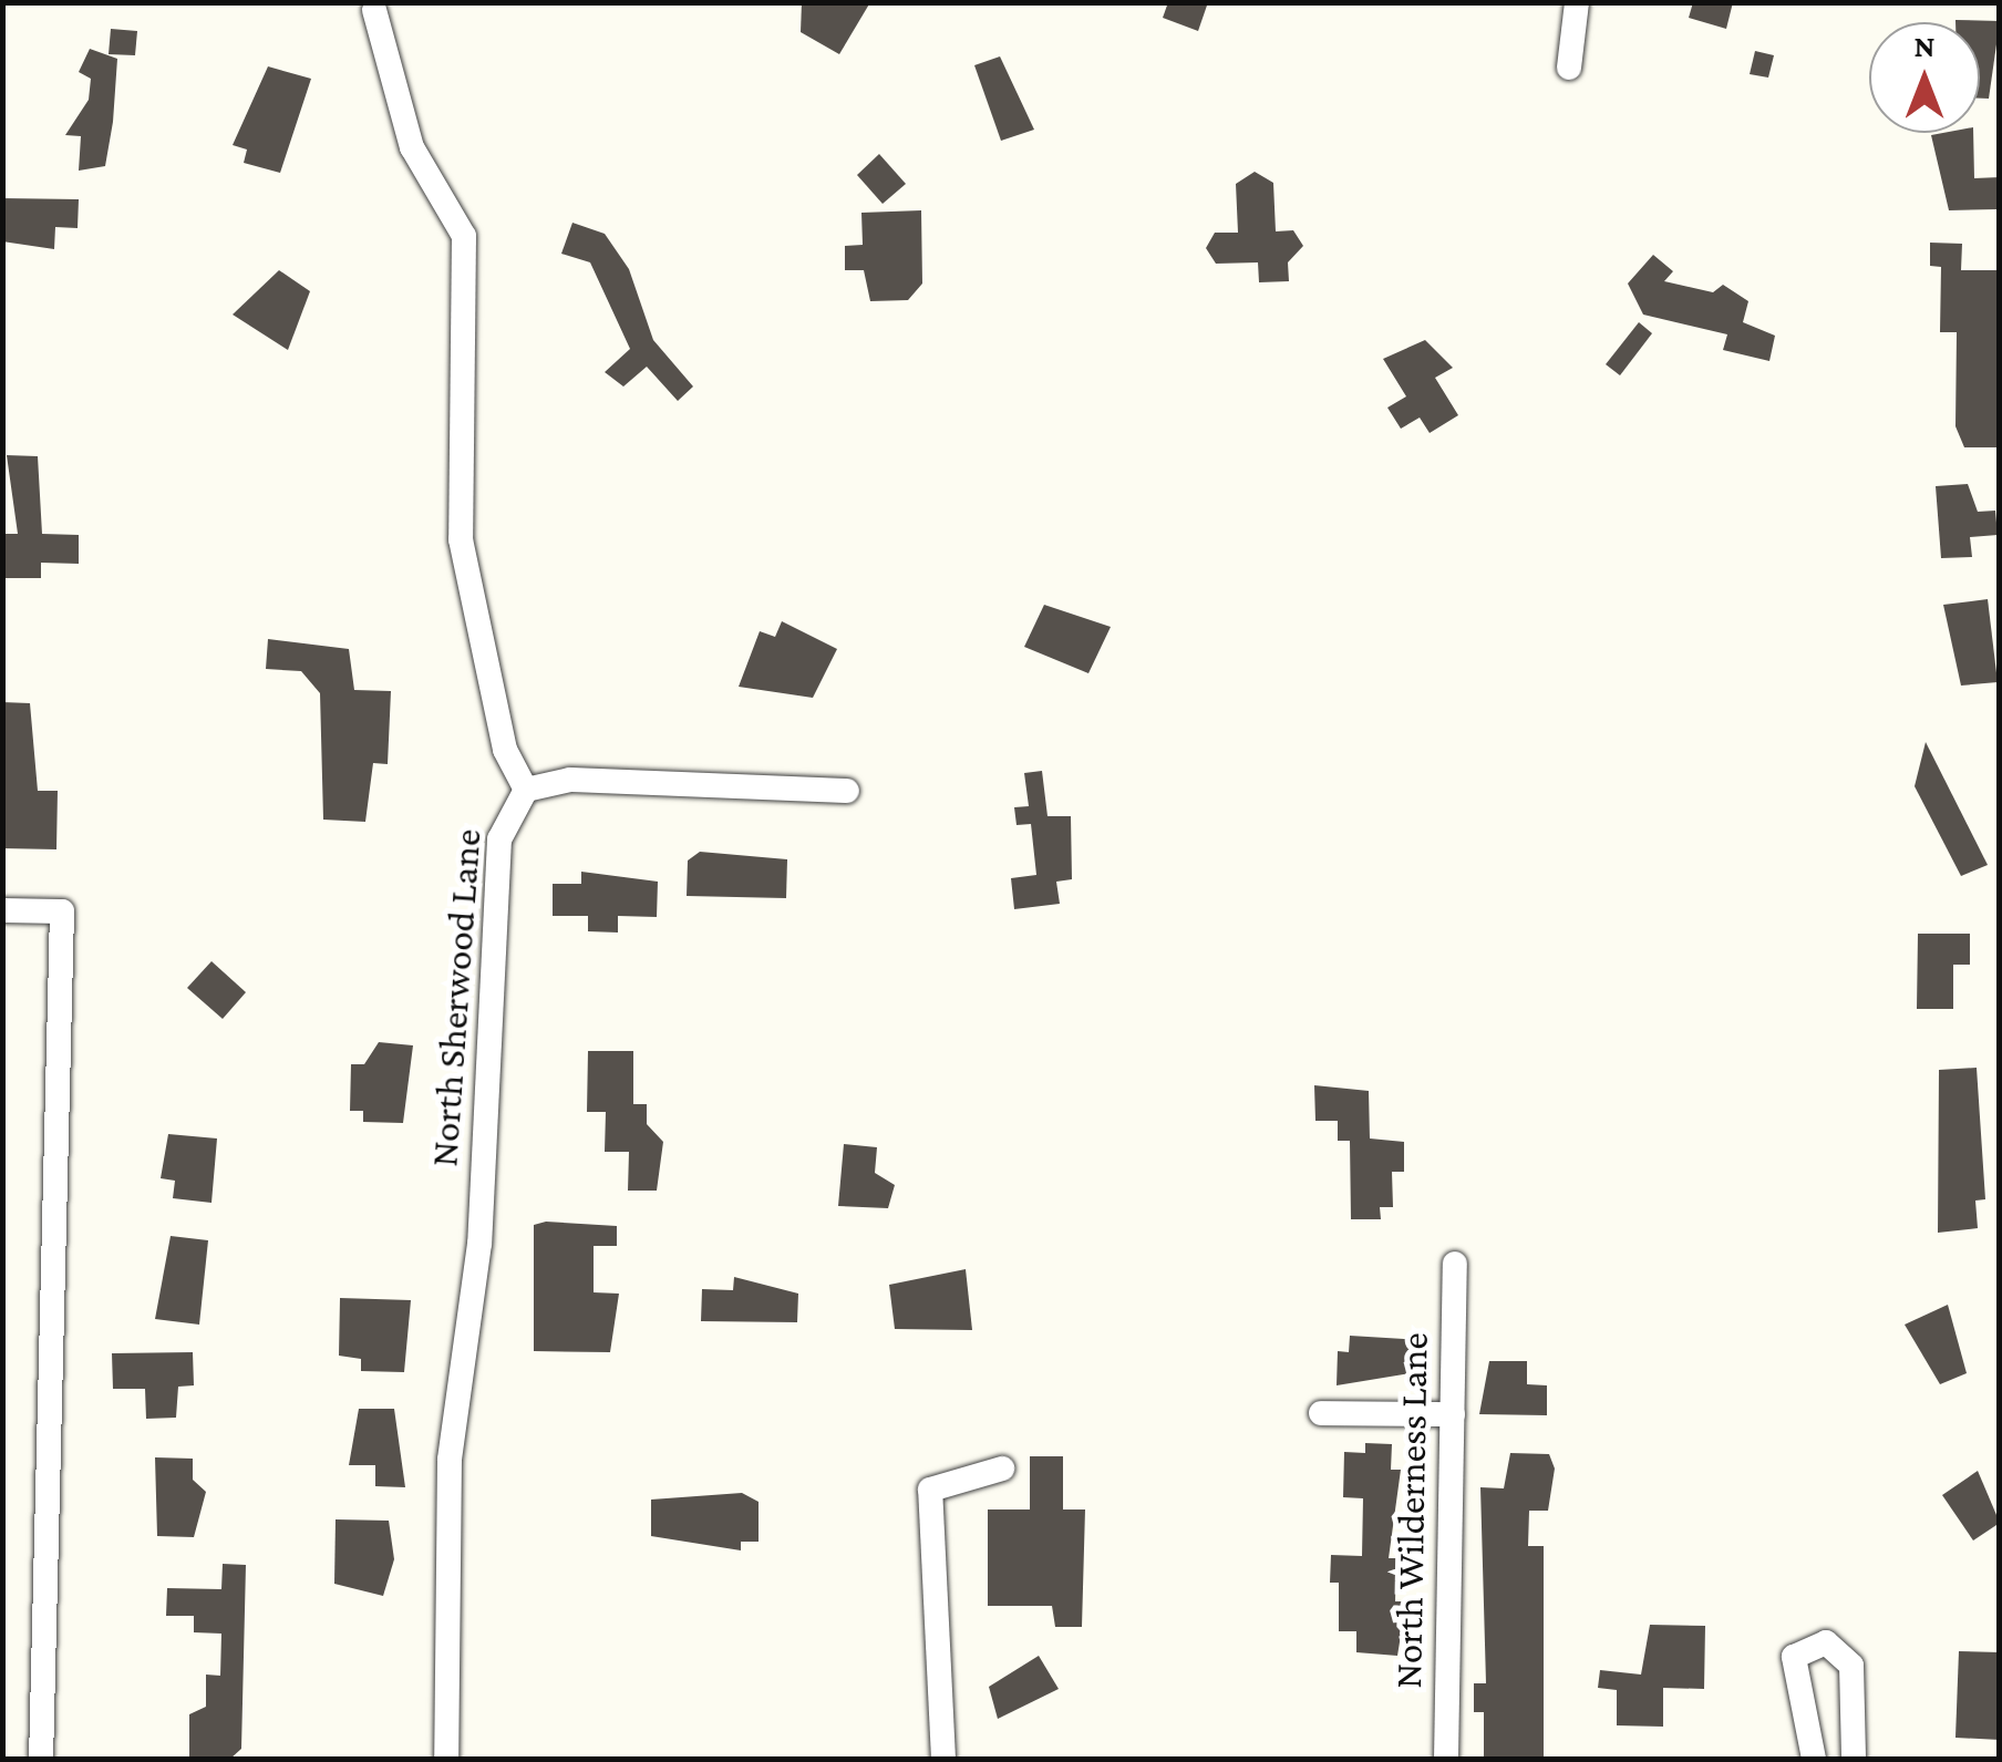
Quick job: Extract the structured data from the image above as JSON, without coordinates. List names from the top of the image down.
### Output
{
  "streets": {
    "street": ["North Sherwood Lane", "North Wilderness Lane"]
  },
  "north": "top"
}
